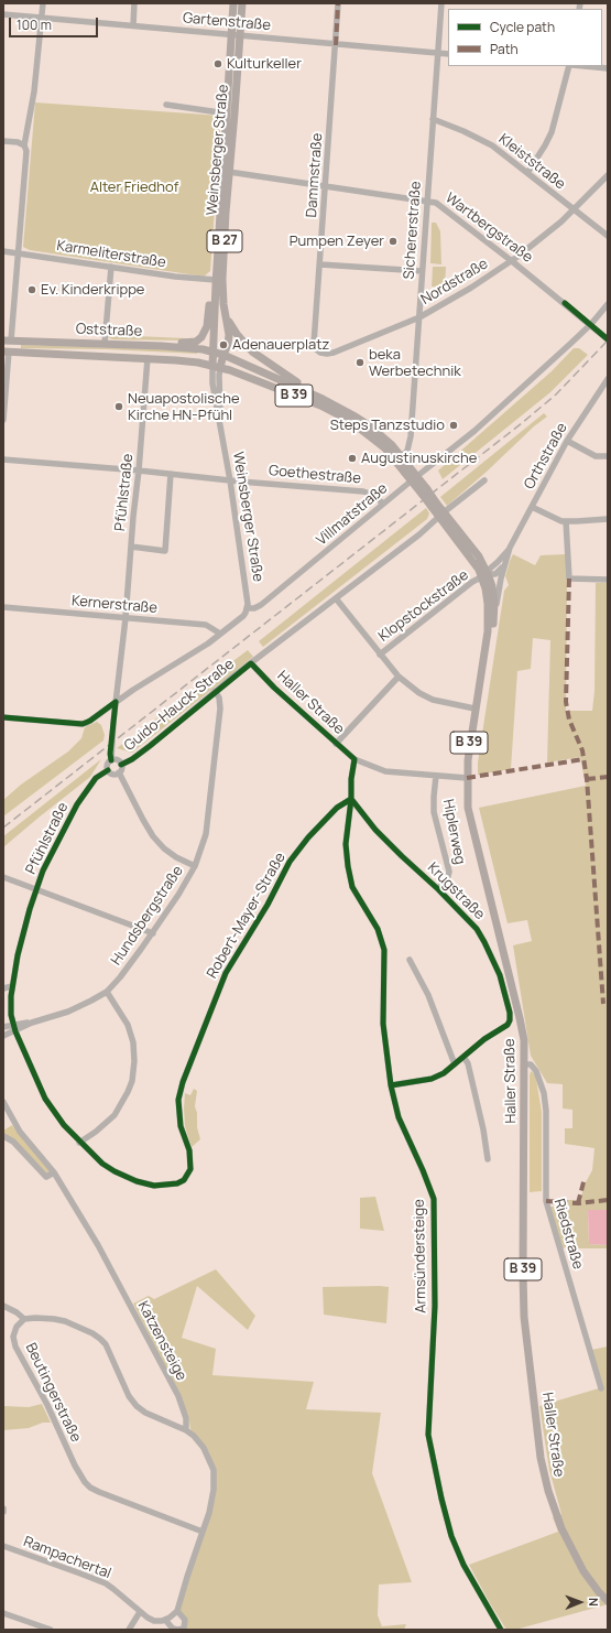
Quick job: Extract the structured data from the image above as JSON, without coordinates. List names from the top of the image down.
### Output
{
  "streets": {
    "main road": [
      "Weinsberger Straße",
      "B 27",
      "Oststraße",
      "B 39",
      "Haller Straße"
    ],
    "street": [
      "Gartenstraße",
      "Kleiststraße",
      "Dammstraße",
      "Wartbergstraße",
      "Sichererstraße",
      "Karmeliterstraße",
      "Nordstraße",
      "Orthstraße",
      "Goethestraße",
      "Pfühlstraße",
      "Villmatstraße",
      "Kernerstraße",
      "Klopstockstraße",
      "Guido-Hauck-Straße",
      "Hiplerweg",
      "Krugstraße",
      "Hundsbergstraße",
      "Robert-Mayer-Straße",
      "Riedstraße",
      "Armsündersteige",
      "Katzensteige",
      "Beutingerstraße",
      "Rampachertal"
    ]
  },
  "crossings": [
    ["Gartenstraße", "Weinsberger Straße"],
    ["Gartenstraße", "Dammstraße"],
    ["Gartenstraße", "Sichererstraße"],
    ["Weinsberger Straße", "Wartbergstraße"],
    ["Weinsberger Straße", "B 27"],
    ["Weinsberger Straße", "Karmeliterstraße"],
    ["Weinsberger Straße", "Oststraße"],
    ["Weinsberger Straße", "B 39"],
    ["Weinsberger Straße", "Goethestraße"],
    ["Weinsberger Straße", "Villmatstraße"],
    ["Kleiststraße", "Sichererstraße"],
    ["Kleiststraße", "Nordstraße"],
    ["Dammstraße", "Wartbergstraße"],
    ["Dammstraße", "Nordstraße"],
    ["Wartbergstraße", "Sichererstraße"],
    ["Wartbergstraße", "Nordstraße"],
    ["Wartbergstraße", "Villmatstraße"],
    ["Sichererstraße", "Nordstraße"],
    ["Sichererstraße", "B 39"],
    ["B 27", "Karmeliterstraße"],
    ["B 27", "Oststraße"],
    ["Oststraße", "B 39"],
    ["Oststraße", "Pfühlstraße"],
    ["B 39", "Orthstraße"],
    ["B 39", "Villmatstraße"],
    ["B 39", "Klopstockstraße"],
    ["B 39", "Haller Straße"],
    ["B 39", "Guido-Hauck-Straße"],
    ["Orthstraße", "Klopstockstraße"],
    ["Goethestraße", "Pfühlstraße"],
    ["Goethestraße", "Villmatstraße"],
    ["Pfühlstraße", "Villmatstraße"],
    ["Pfühlstraße", "Kernerstraße"],
    ["Pfühlstraße", "Guido-Hauck-Straße"],
    ["Pfühlstraße", "Hundsbergstraße"],
    ["Pfühlstraße", "Robert-Mayer-Straße"],
    ["Villmatstraße", "Kernerstraße"],
    ["Haller Straße", "Guido-Hauck-Straße"],
    ["Haller Straße", "Hiplerweg"],
    ["Haller Straße", "Riedstraße"],
    ["Haller Straße", "Armsündersteige"],
    ["Guido-Hauck-Straße", "Hundsbergstraße"],
    ["Hiplerweg", "Krugstraße"],
    ["Krugstraße", "Robert-Mayer-Straße"],
    ["Krugstraße", "Armsündersteige"],
    ["Hundsbergstraße", "Robert-Mayer-Straße"],
    ["Robert-Mayer-Straße", "Armsündersteige"]
  ],
  "parks": ["Alter Friedhof"],
  "places": [
    "Kulturkeller",
    "Pumpen Zeyer",
    "Ev. Kinderkrippe",
    "Adenauerplatz",
    "beka Werbetechnik",
    "Neuapostolische Kirche HN-Pfühl",
    "Steps Tanzstudio",
    "Augustinuskirche"
  ],
  "legend": ["Cycle path", "Path"],
  "scale_bar": "100 m",
  "north": "right"
}
